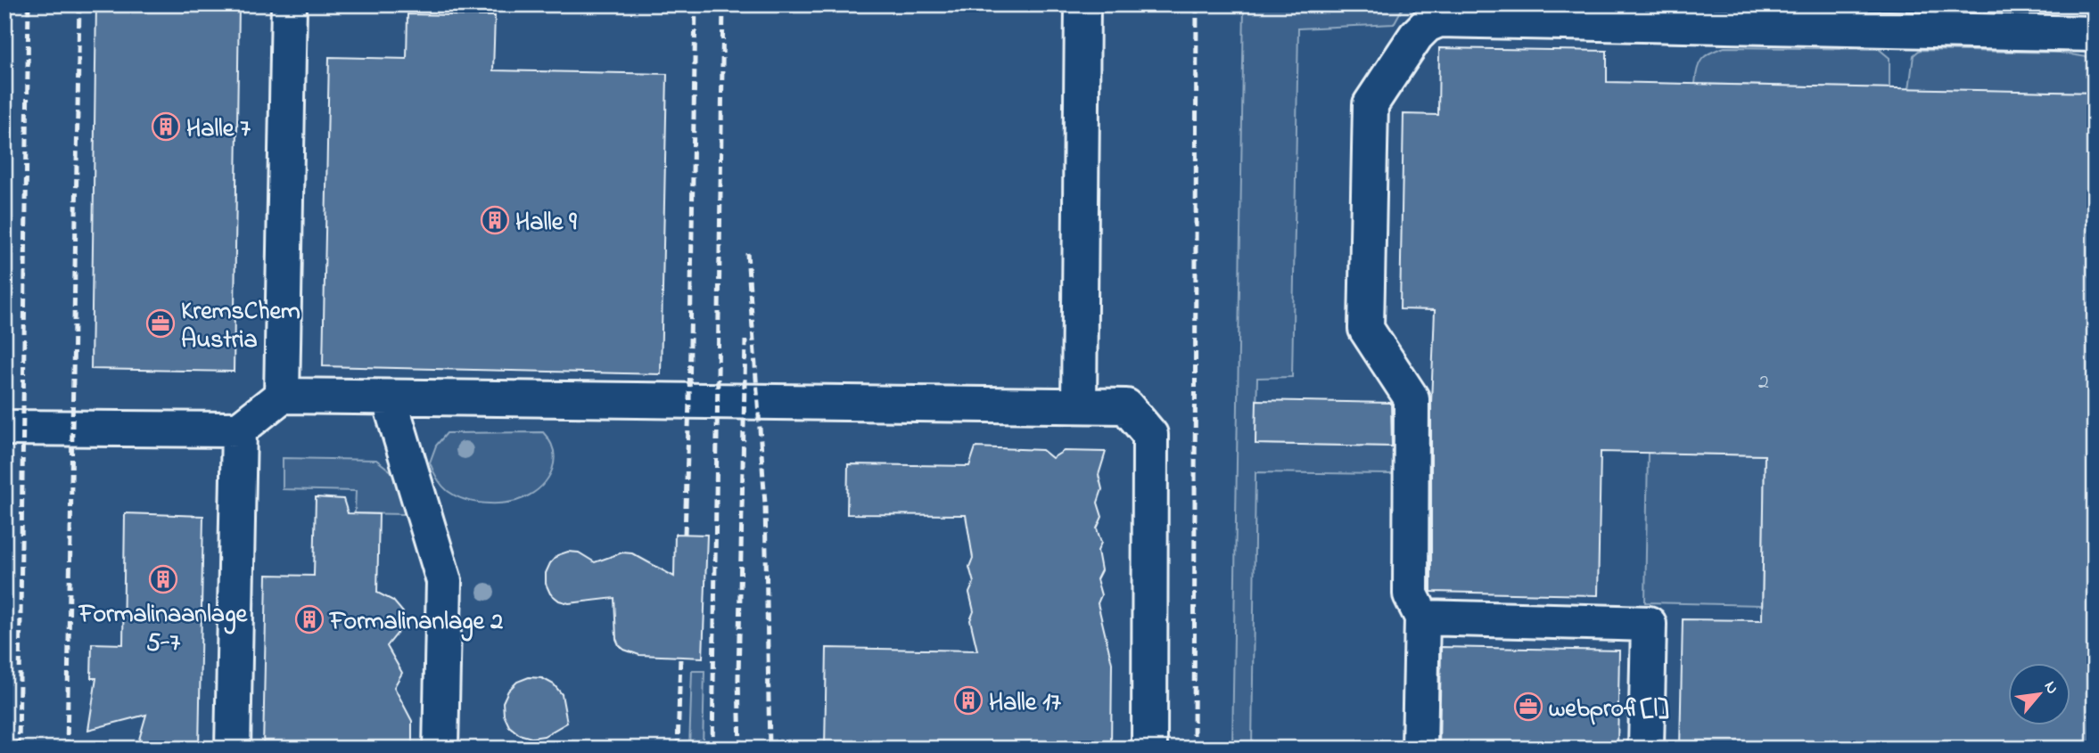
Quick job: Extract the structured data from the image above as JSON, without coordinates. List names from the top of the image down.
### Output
{
  "places": {
    "building": [
      "Halle 7",
      "Halle 9",
      "Formalinaanlage 5-7",
      "Formalinanlage 2",
      "Halle 17"
    ],
    "office": ["KremsChem Austria", "webprofi[l]"]
  },
  "house_numbers": ["2"],
  "north": "top right"
}
